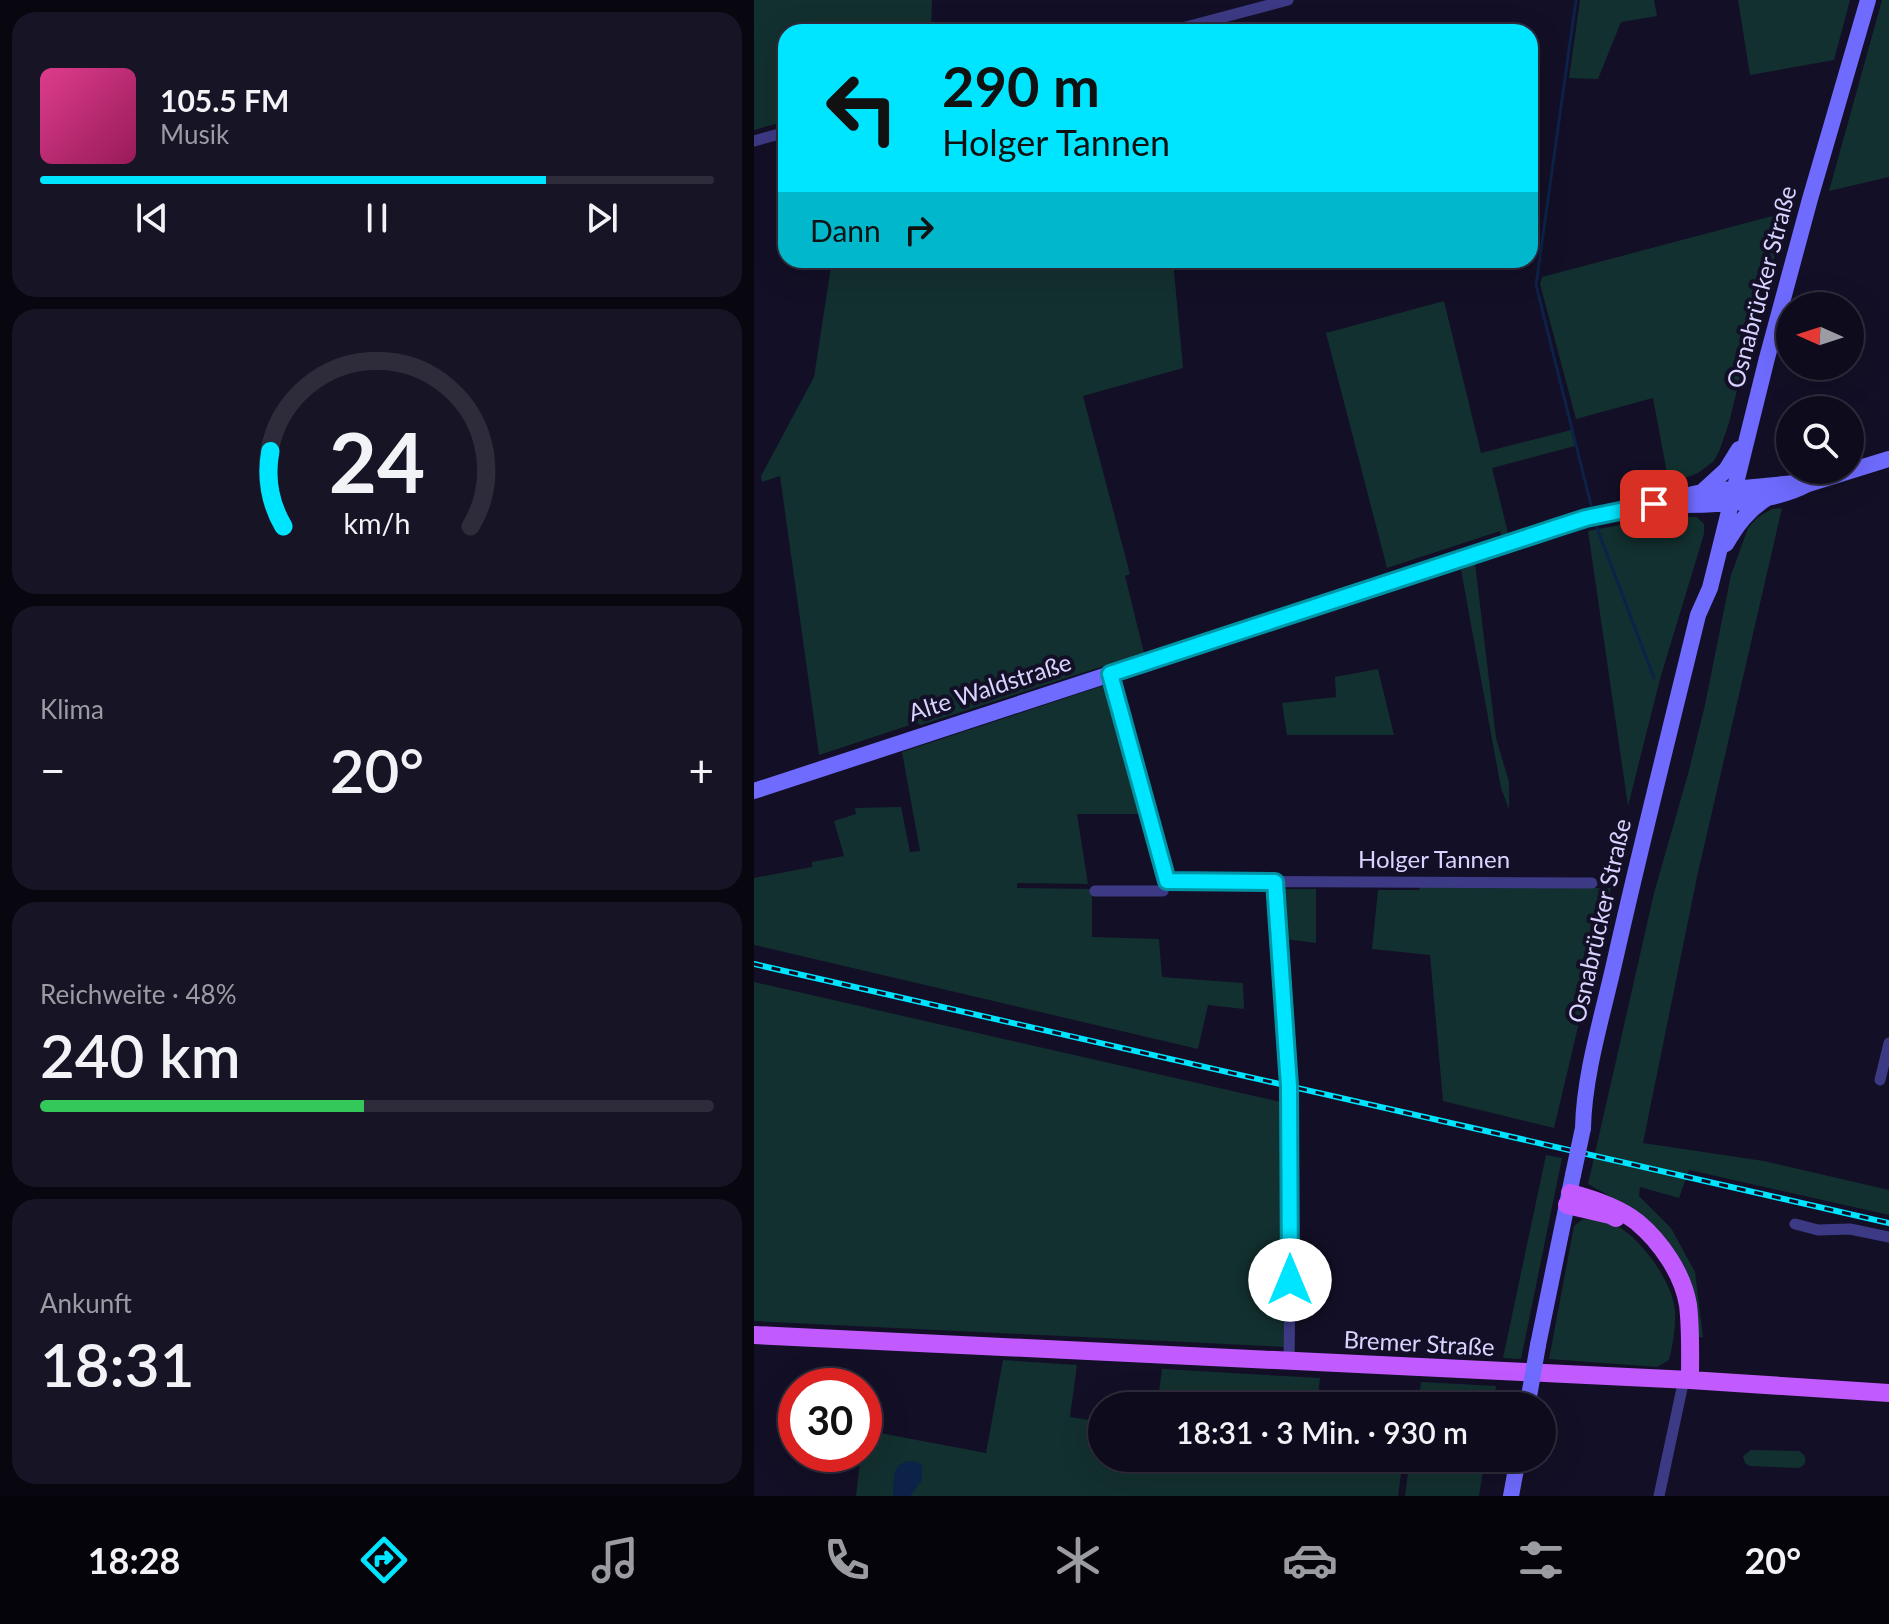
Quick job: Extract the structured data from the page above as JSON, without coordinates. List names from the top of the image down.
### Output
{
  "streets": {
    "main road": ["Osnabrücker Straße", "Alte Waldstraße", "Bremer Straße"],
    "street": ["Holger Tannen"]
  },
  "crossings": [
    ["Osnabrücker Straße", "Alte Waldstraße"]
  ],
  "north": "left",
  "page": {
    "turn": ["290 m", "Holger Tannen"],
    "song": ["105.5 FM", "Musik"],
    "then": "Dann",
    "tile": [
      "Klima",
      ["Reichweite · 48%", "240 km"],
      ["Ankunft", "18:31"]
    ],
    "heat": ["−", "20°", "+"],
    "limit": "30",
    "trip": "18:31 · 3 Min. · 930 m",
    "tabs": ["18:28", "20°"],
    "gauge": ["24", "km/h"]
  }
}
